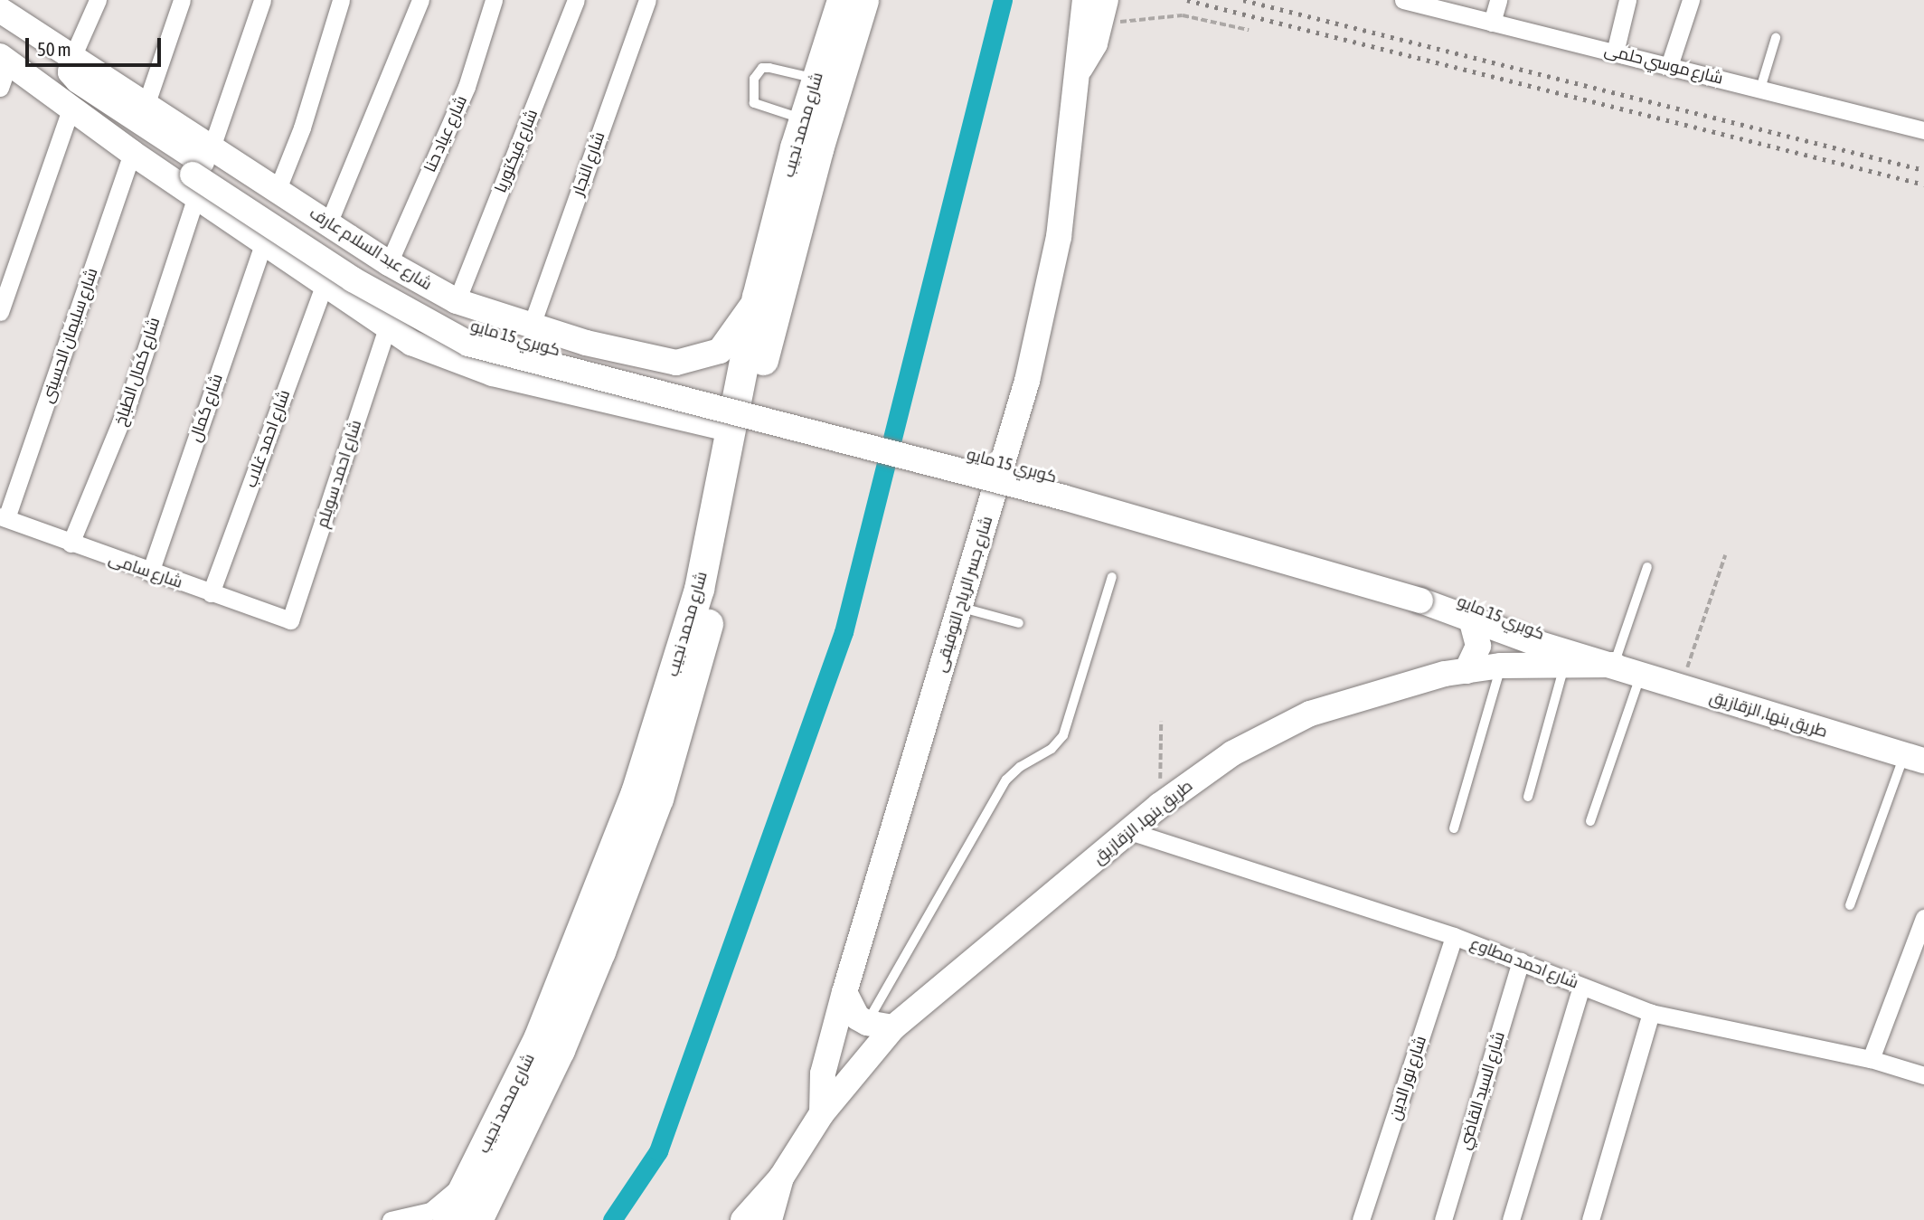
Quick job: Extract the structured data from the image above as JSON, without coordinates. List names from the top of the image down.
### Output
{
  "streets": {
    "highway": ["شارع محمد نجيب"],
    "main road": [
      "شارع عبد السلام عارف",
      "كوبري 15 مايو",
      "شارع جسر الرياح التوفيقى",
      "طريق بنها, الزقازيق"
    ],
    "street": [
      "شارع موسي حلمى",
      "شارع عياد حنا",
      "شارع فيكتوريا",
      "شارع النجار",
      "شارع سليمان الحسينى",
      "شارع كمال الطباخ",
      "شارع كمال",
      "شارع احمد غلاب",
      "شارع احمد سويلم",
      "شارع سامى",
      "شارع احمد مطاوع",
      "شارع نور الدين",
      "شارع السيد القاضي"
    ]
  },
  "crossings": [
    ["شارع محمد نجيب", "شارع عبد السلام عارف"],
    ["شارع عياد حنا", "شارع عبد السلام عارف"],
    ["شارع فيكتوريا", "شارع عبد السلام عارف"],
    ["شارع النجار", "شارع عبد السلام عارف"],
    ["شارع عبد السلام عارف", "كوبري 15 مايو"],
    ["شارع عبد السلام عارف", "شارع كمال الطباخ"],
    ["شارع عبد السلام عارف", "شارع كمال"],
    ["شارع عبد السلام عارف", "شارع احمد غلاب"],
    ["شارع عبد السلام عارف", "شارع احمد سويلم"],
    ["شارع سليمان الحسينى", "كوبري 15 مايو"],
    ["شارع سليمان الحسينى", "شارع سامى"],
    ["كوبري 15 مايو", "شارع كمال الطباخ"],
    ["كوبري 15 مايو", "طريق بنها, الزقازيق"],
    ["شارع كمال الطباخ", "شارع سامى"],
    ["شارع كمال", "شارع سامى"],
    ["شارع احمد غلاب", "شارع سامى"],
    ["شارع احمد سويلم", "شارع سامى"],
    ["شارع جسر الرياح التوفيقى", "طريق بنها, الزقازيق"],
    ["طريق بنها, الزقازيق", "شارع احمد مطاوع"],
    ["شارع احمد مطاوع", "شارع نور الدين"],
    ["شارع احمد مطاوع", "شارع السيد القاضي"]
  ],
  "scale_bar": "50 m"
}
